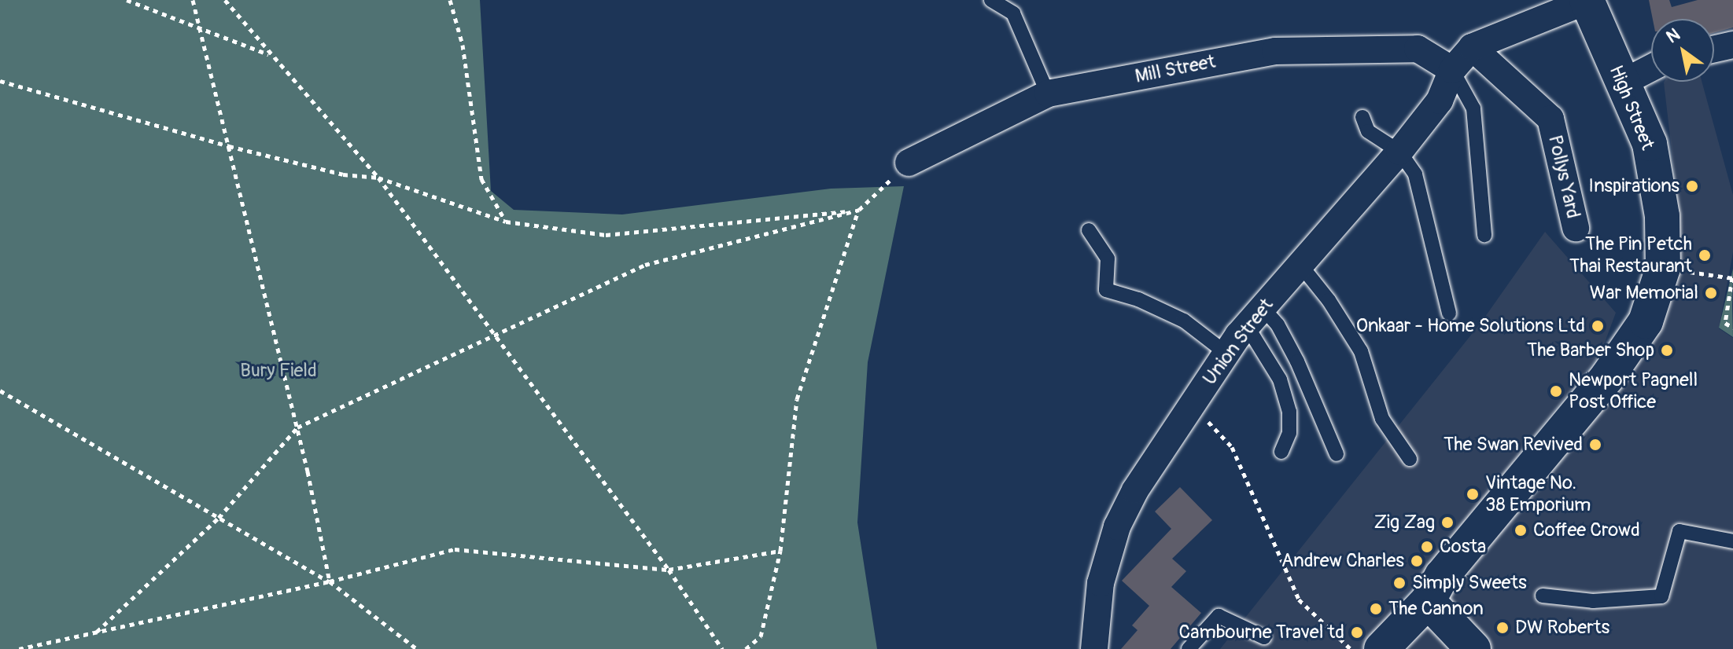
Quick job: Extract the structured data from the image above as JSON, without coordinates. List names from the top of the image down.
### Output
{
  "streets": {
    "main road": ["High Street"],
    "street": ["Mill Street", "Pollys Yard", "Union Street"]
  },
  "crossings": [
    ["Mill Street", "Union Street"],
    ["Pollys Yard", "Union Street"]
  ],
  "parks": ["Bury Field"],
  "places": [
    "Inspirations",
    "The Pin Petch Thai Restaurant",
    "War Memorial",
    "Onkaar - Home Solutions Ltd",
    "The Barber Shop",
    "Newport Pagnell Post Office",
    "The Swan Revived",
    "Vintage No. 38 Emporium",
    "Zig Zag",
    "Coffee Crowd",
    "Costa",
    "Andrew Charles",
    "Simply Sweets",
    "The Cannon",
    "DW Roberts",
    "Cambourne Travel td"
  ],
  "north": "top left"
}
